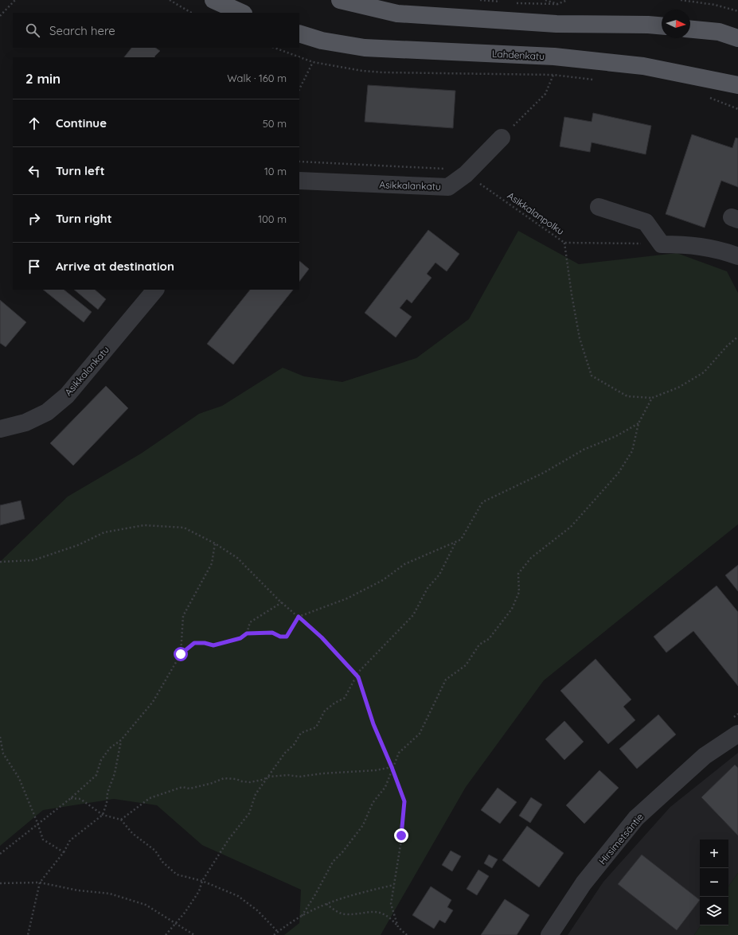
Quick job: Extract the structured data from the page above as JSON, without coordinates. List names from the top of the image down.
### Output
{
  "streets": {
    "main road": ["Lahdenkatu"],
    "street": ["Asikkalankatu", "Hirsimetsäntie"],
    "path": ["Asikkalanpolku"]
  },
  "crossings": [
    ["Asikkalankatu", "Asikkalanpolku"]
  ],
  "north": "right",
  "page": {
    "search": "Search here",
    "heading": ["2 min", "Walk · 160 m"],
    "list": [
      ["Continue", "50 m"],
      ["Turn left", "10 m"],
      ["Turn right", "100 m"],
      "Arrive at destination"
    ],
    "map_buttons": ["+", "−"]
  }
}
